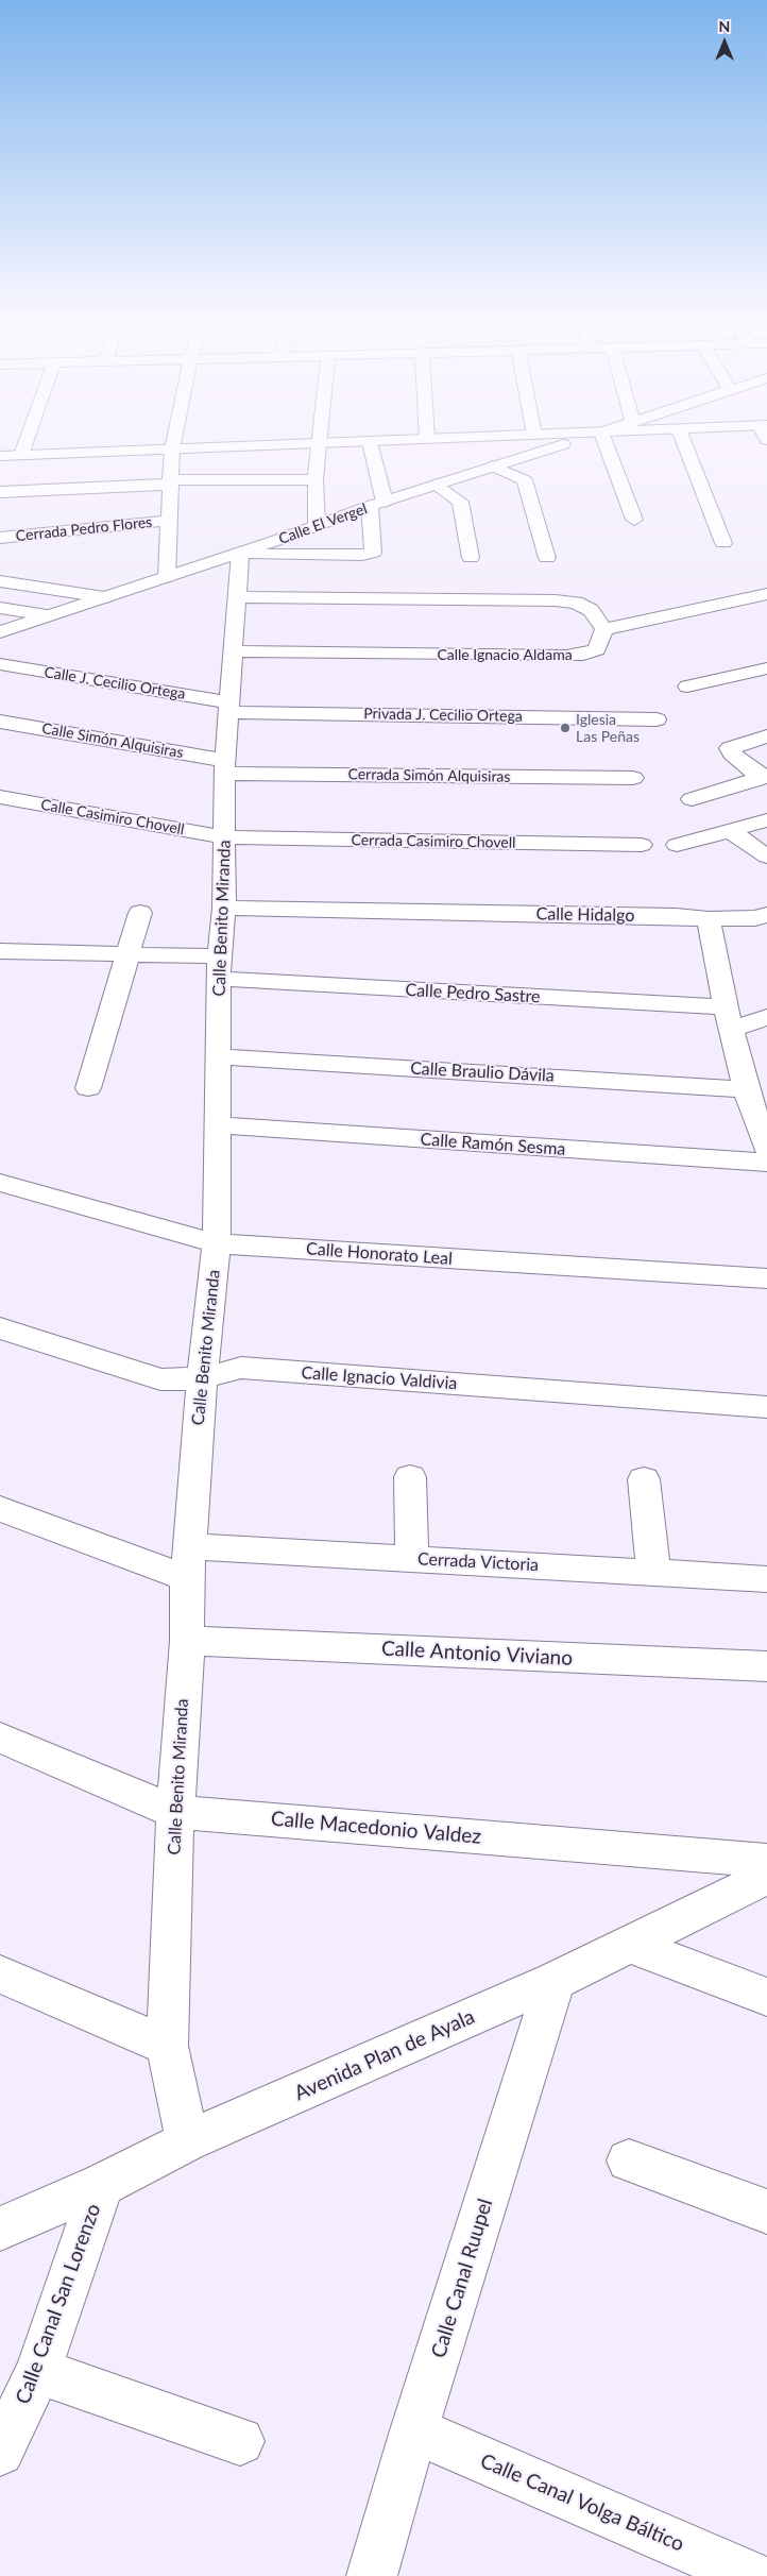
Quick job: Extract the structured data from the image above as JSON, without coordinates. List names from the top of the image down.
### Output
{
  "streets": {
    "street": [
      "Calle El Vergel",
      "Cerrada Pedro Flores",
      "Calle Ignacio Aldama",
      "Calle J. Cecilio Ortega",
      "Privada J. Cecilio Ortega",
      "Calle Simón Alquisiras",
      "Cerrada Simón Alquisiras",
      "Calle Casimiro Chovell",
      "Cerrada Casimiro Chovell",
      "Calle Hidalgo",
      "Calle Benito Miranda",
      "Calle Pedro Sastre",
      "Calle Braulio Dávila",
      "Calle Ramón Sesma",
      "Calle Honorato Leal",
      "Calle Ignacio Valdivia",
      "Cerrada Victoria",
      "Calle Antonio Viviano",
      "Calle Macedonio Valdez",
      "Avenida Plan de Ayala",
      "Calle Canal Ruupel",
      "Calle Canal San Lorenzo",
      "Calle Canal Volga Báltico"
    ]
  },
  "crossings": [
    ["Calle El Vergel", "Calle Benito Miranda"],
    ["Calle Ignacio Aldama", "Calle Benito Miranda"],
    ["Calle J. Cecilio Ortega", "Privada J. Cecilio Ortega"],
    ["Calle J. Cecilio Ortega", "Calle Benito Miranda"],
    ["Privada J. Cecilio Ortega", "Calle Benito Miranda"],
    ["Calle Simón Alquisiras", "Cerrada Simón Alquisiras"],
    ["Calle Simón Alquisiras", "Calle Benito Miranda"],
    ["Cerrada Simón Alquisiras", "Calle Benito Miranda"],
    ["Calle Casimiro Chovell", "Cerrada Casimiro Chovell"],
    ["Calle Casimiro Chovell", "Calle Benito Miranda"],
    ["Cerrada Casimiro Chovell", "Calle Benito Miranda"],
    ["Calle Hidalgo", "Calle Benito Miranda"],
    ["Calle Benito Miranda", "Calle Pedro Sastre"],
    ["Calle Benito Miranda", "Calle Braulio Dávila"],
    ["Calle Benito Miranda", "Calle Ramón Sesma"],
    ["Calle Benito Miranda", "Calle Honorato Leal"],
    ["Calle Benito Miranda", "Calle Ignacio Valdivia"],
    ["Calle Benito Miranda", "Cerrada Victoria"],
    ["Calle Benito Miranda", "Calle Antonio Viviano"],
    ["Calle Benito Miranda", "Calle Macedonio Valdez"],
    ["Calle Benito Miranda", "Avenida Plan de Ayala"],
    ["Avenida Plan de Ayala", "Calle Canal Ruupel"],
    ["Avenida Plan de Ayala", "Calle Canal San Lorenzo"],
    ["Calle Canal Ruupel", "Calle Canal Volga Báltico"]
  ],
  "places": ["Iglesia Las Peñas"],
  "north": "top"
}
